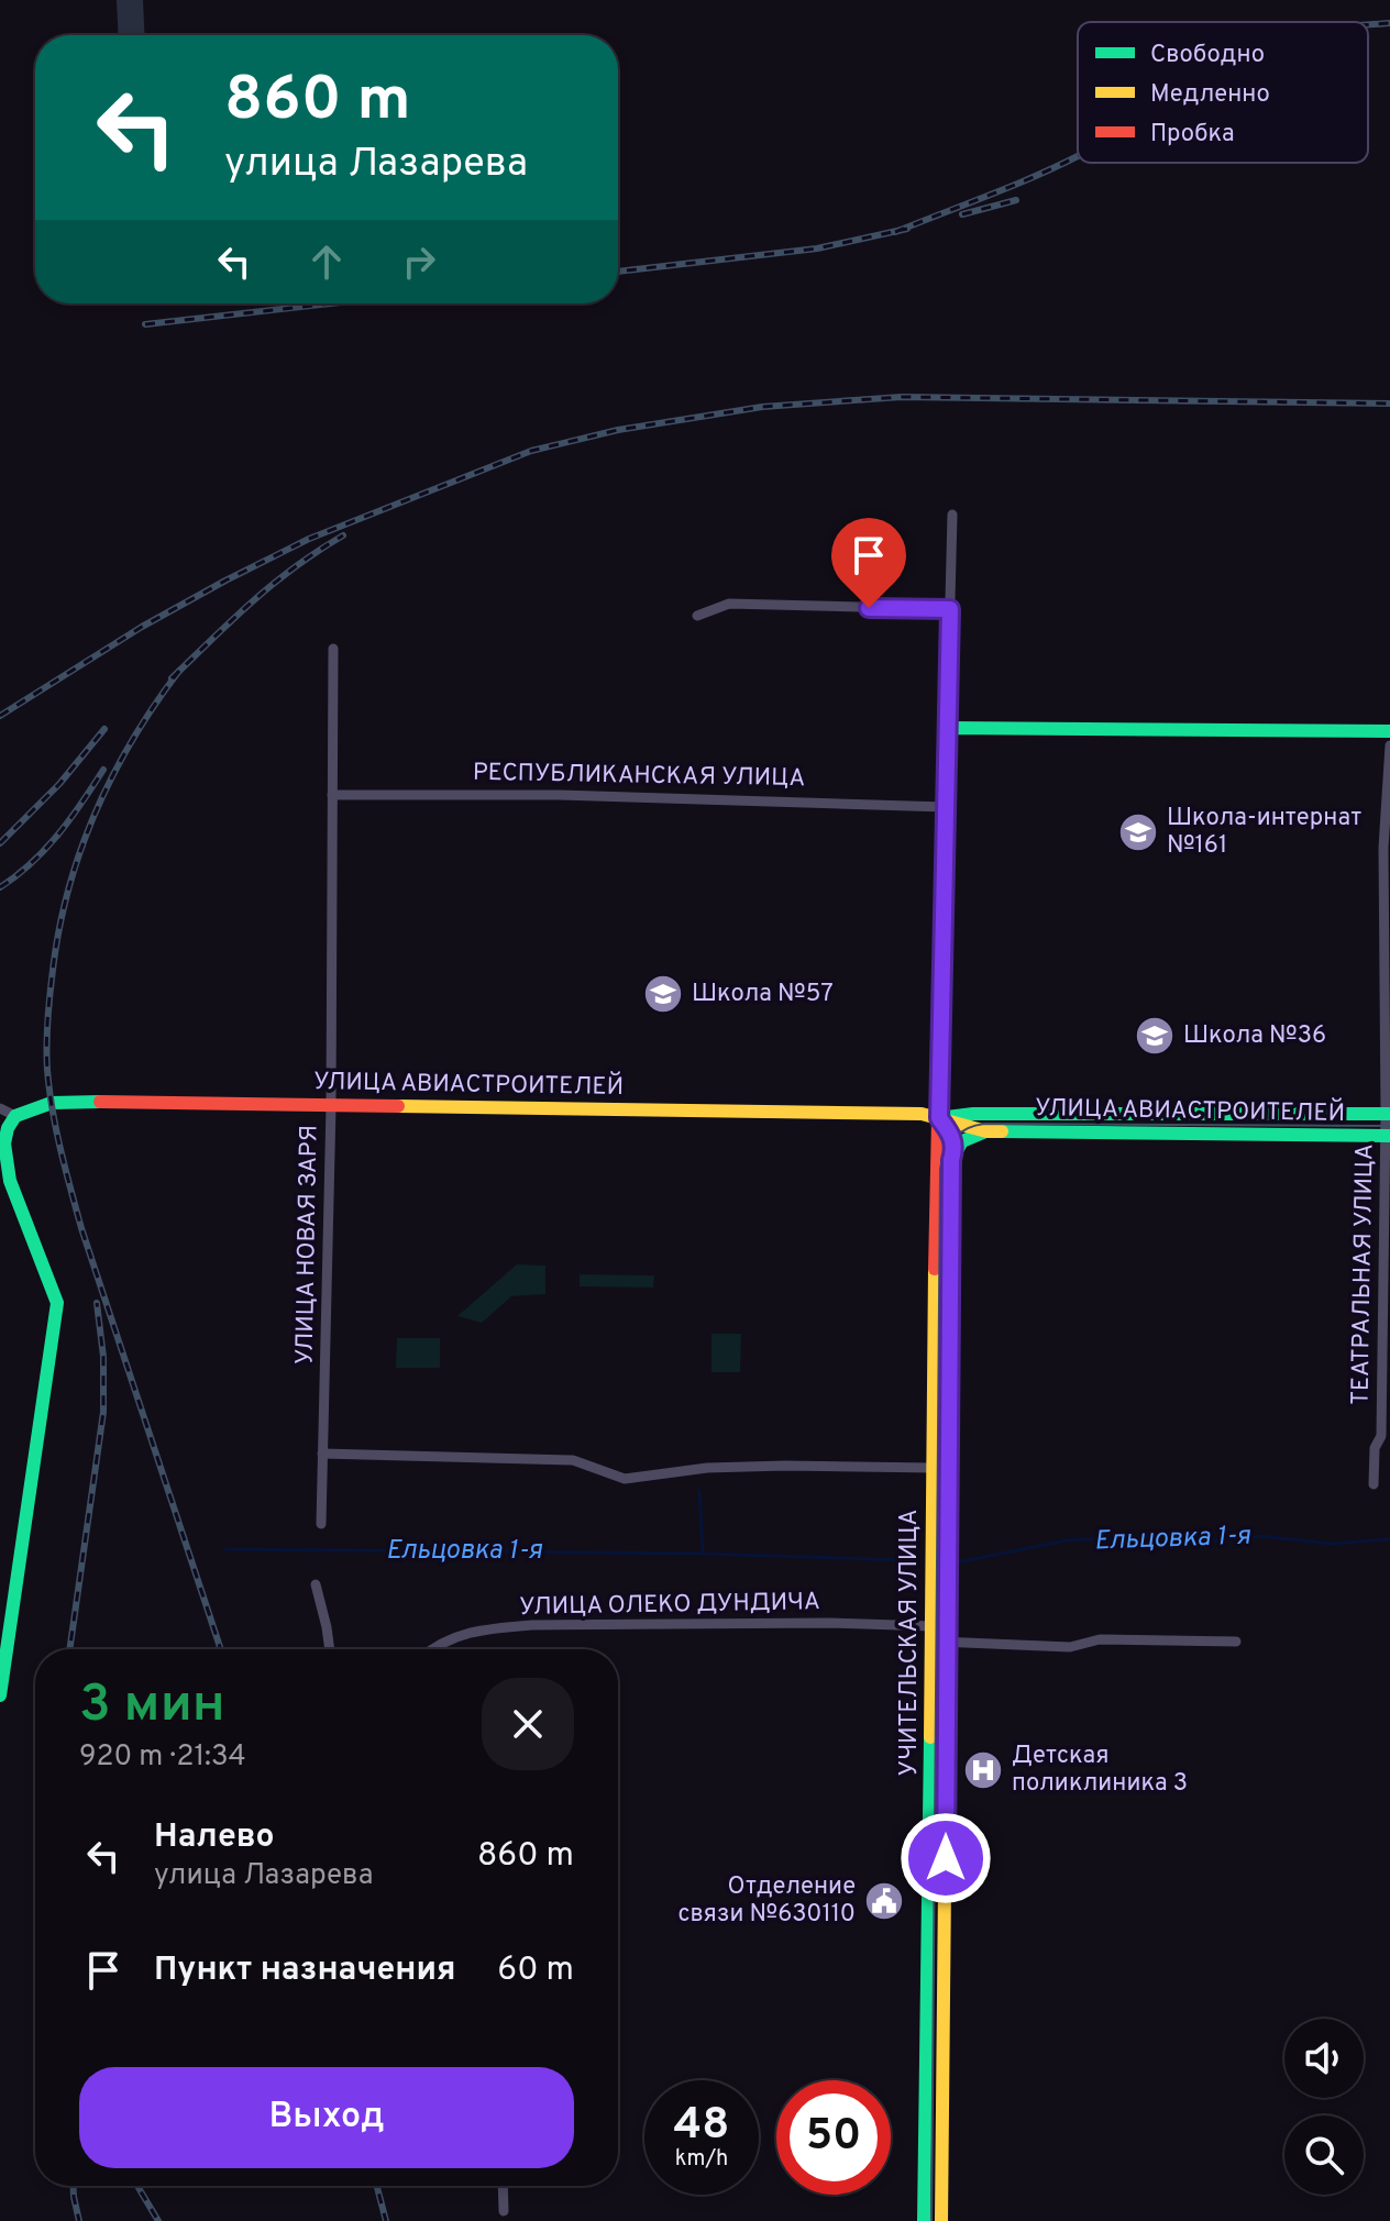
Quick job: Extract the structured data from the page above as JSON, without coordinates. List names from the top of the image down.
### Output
{
  "streets": {
    "main road": ["УЛИЦА АВИАСТРОИТЕЛЕЙ", "УЧИТЕЛЬСКАЯ УЛИЦА"],
    "street": [
      "РЕСПУБЛИКАНСКАЯ УЛИЦА",
      "УЛИЦА НОВАЯ ЗАРЯ",
      "ТЕАТРАЛЬНАЯ УЛИЦА",
      "УЛИЦА ОЛЕКО ДУНДИЧА"
    ]
  },
  "crossings": [
    ["РЕСПУБЛИКАНСКАЯ УЛИЦА", "УЛИЦА НОВАЯ ЗАРЯ"],
    ["РЕСПУБЛИКАНСКАЯ УЛИЦА", "УЧИТЕЛЬСКАЯ УЛИЦА"],
    ["УЛИЦА АВИАСТРОИТЕЛЕЙ", "УЛИЦА НОВАЯ ЗАРЯ"],
    ["УЛИЦА АВИАСТРОИТЕЛЕЙ", "ТЕАТРАЛЬНАЯ УЛИЦА"],
    ["УЛИЦА АВИАСТРОИТЕЛЕЙ", "УЧИТЕЛЬСКАЯ УЛИЦА"],
    ["УЛИЦА ОЛЕКО ДУНДИЧА", "УЧИТЕЛЬСКАЯ УЛИЦА"]
  ],
  "water": ["Ельцовка 1-я"],
  "places": {
    "school or university": ["Школа-интернат №161", "Школа №57", "Школа №36"],
    "hospital": ["Детская поликлиника 3"],
    "public building": ["Отделение связи №630110"]
  },
  "legend": ["Свободно", "Медленно", "Пробка"],
  "page": {
    "turn": ["860 m", "улица Лазарева"],
    "heading": ["3 мин", "920 m · 21:34"],
    "list": [
      {
        "name": "Налево",
        "note": "улица Лазарева",
        "value": "860 m"
      },
      {
        "name": "Пункт назначения",
        "value": "60 m"
      }
    ],
    "buttons": "Выход",
    "speed": "48 km/h",
    "limit": "50"
  }
}
